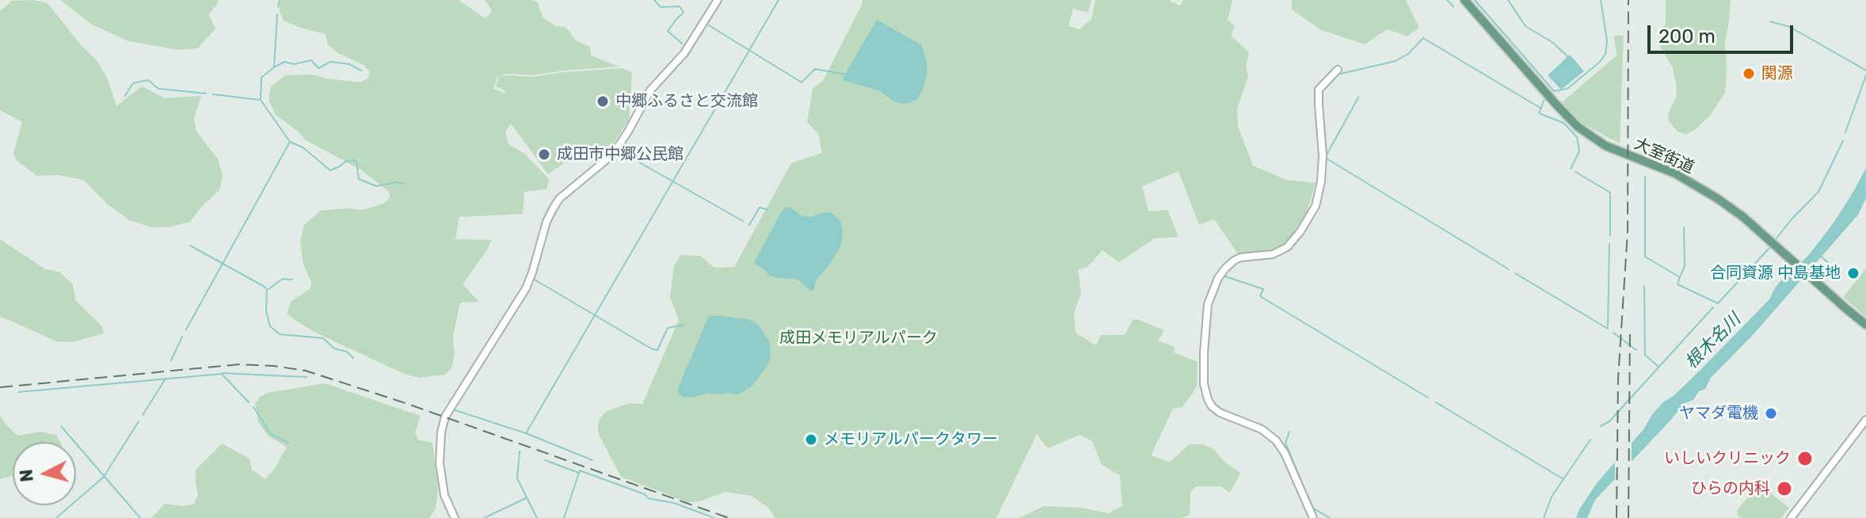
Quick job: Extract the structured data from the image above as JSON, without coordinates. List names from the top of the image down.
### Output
{
  "streets": {
    "main road": ["大室街道"]
  },
  "water": ["根木名川"],
  "parks": ["成田メモリアルパーク"],
  "places": [
    "関源",
    "中郷ふるさと交流館",
    "成田市中郷公民館",
    "合同資源 中島基地",
    "ヤマダ電機",
    "メモリアルパークタワー",
    "いしいクリニック",
    "ひらの内科"
  ],
  "scale_bar": "200 m",
  "north": "left"
}
